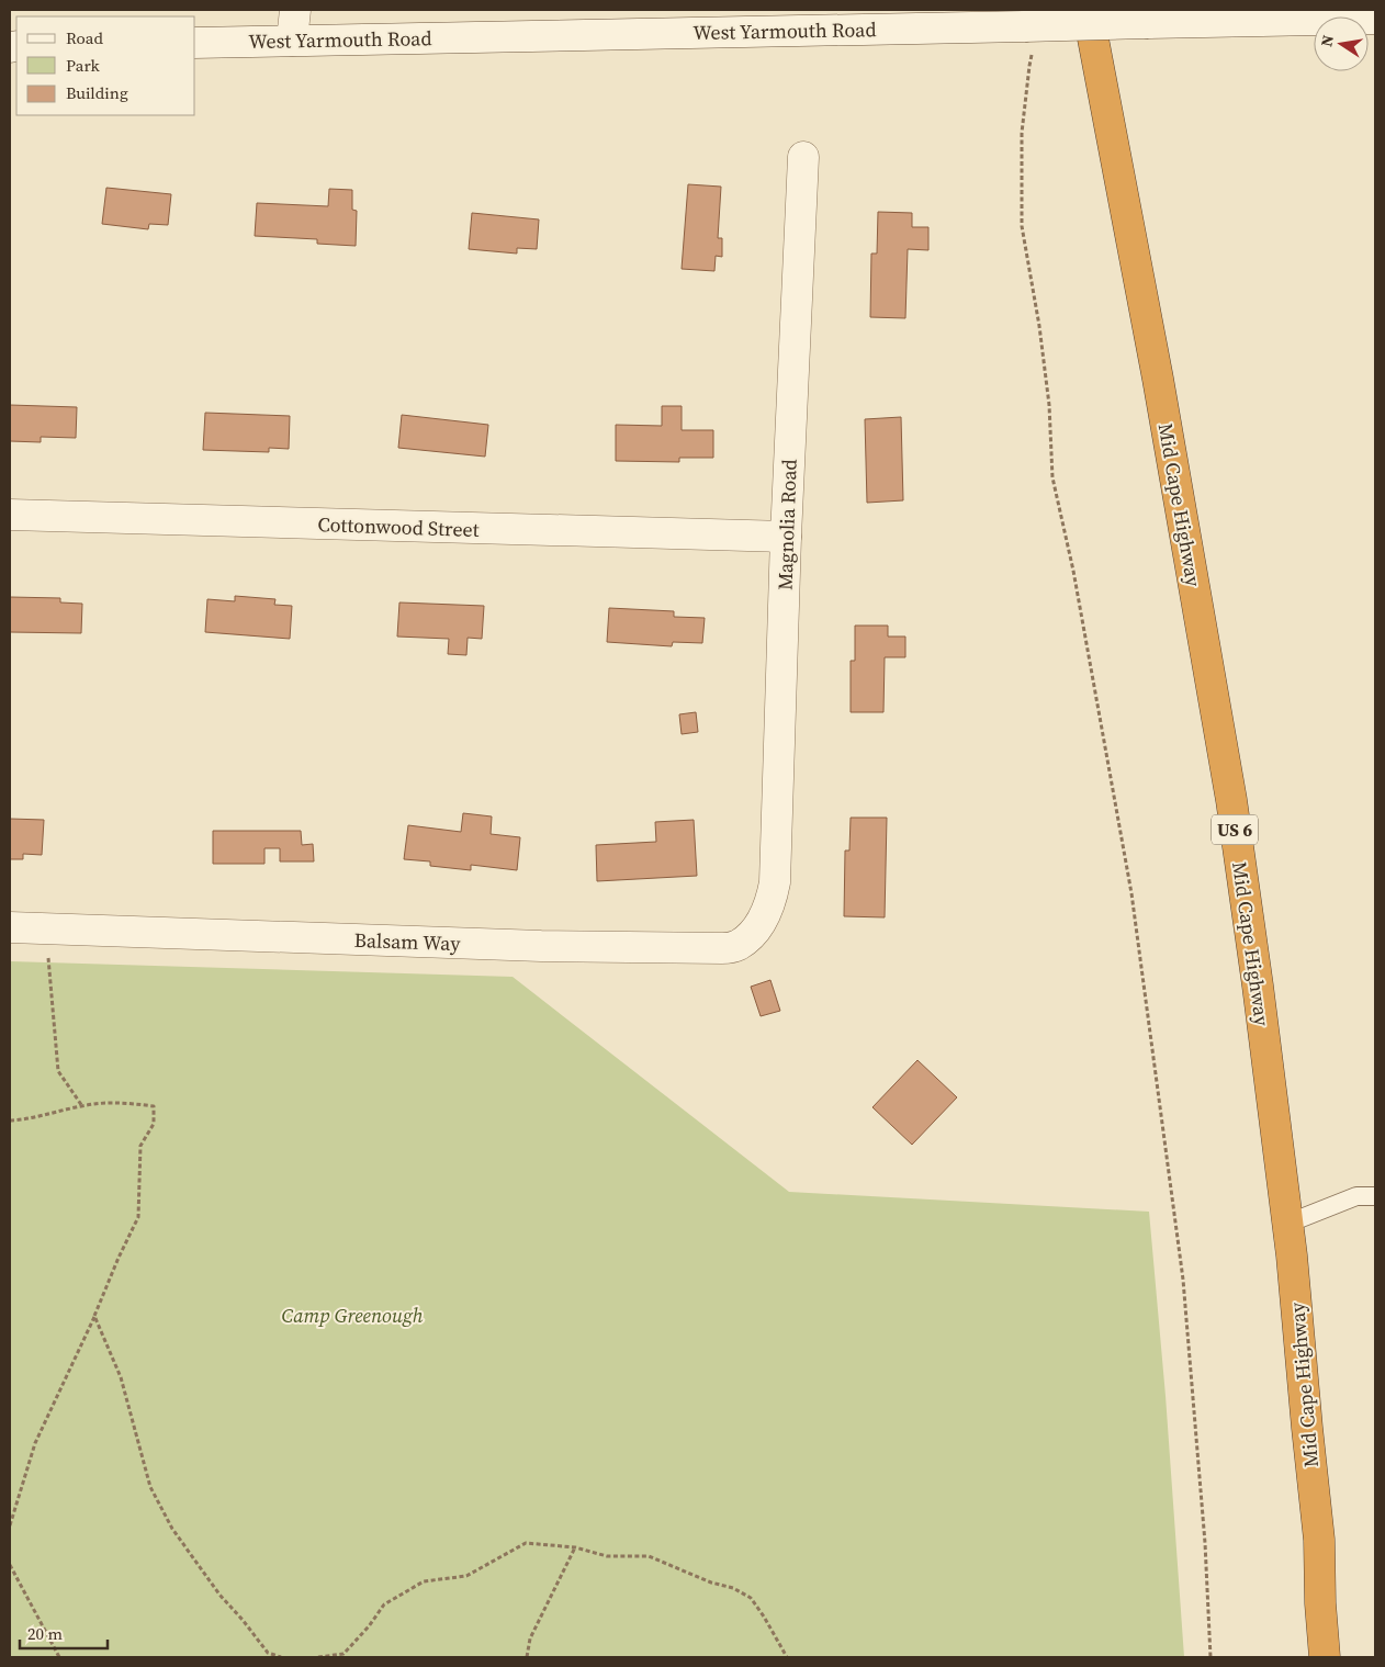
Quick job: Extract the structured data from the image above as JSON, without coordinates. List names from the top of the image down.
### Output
{
  "streets": {
    "highway": ["Mid Cape Highway", "US 6"],
    "street": [
      "West Yarmouth Road",
      "Magnolia Road",
      "Cottonwood Street",
      "Balsam Way"
    ]
  },
  "crossings": [
    ["Magnolia Road", "Cottonwood Street"],
    ["Magnolia Road", "Balsam Way"]
  ],
  "parks": ["Camp Greenough"],
  "legend": ["Road", "Park", "Building"],
  "scale_bar": "20 m",
  "north": "left"
}
